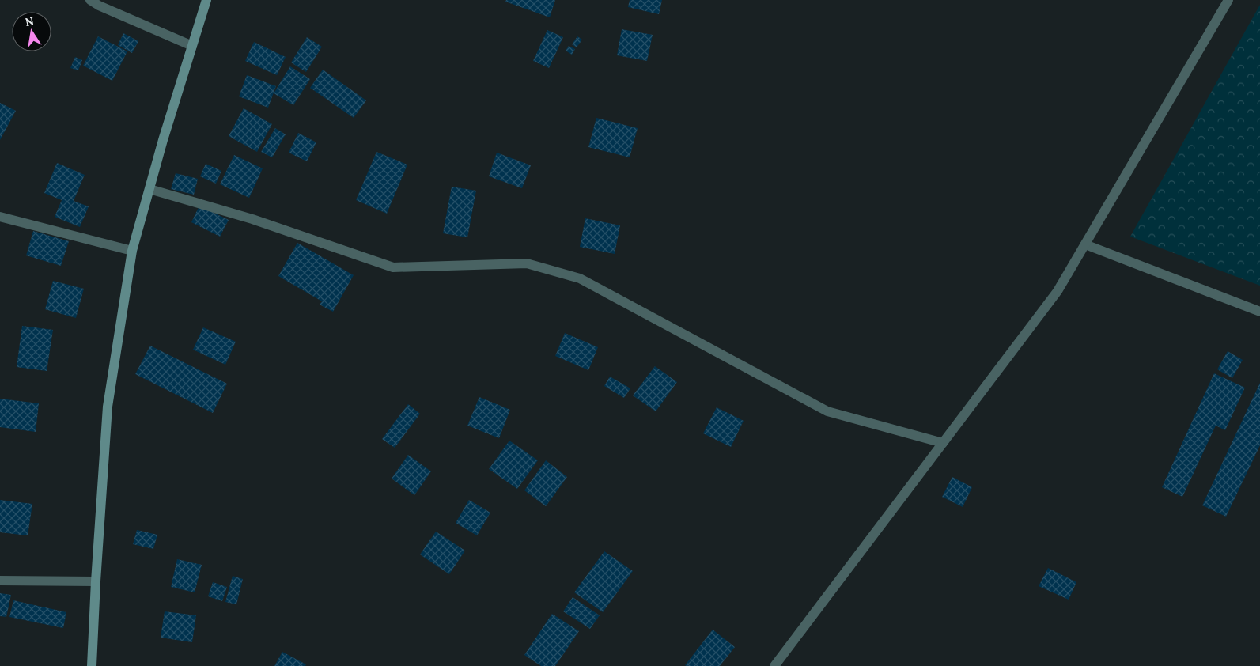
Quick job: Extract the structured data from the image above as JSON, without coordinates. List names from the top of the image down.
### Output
{
  "north": "top"
}
